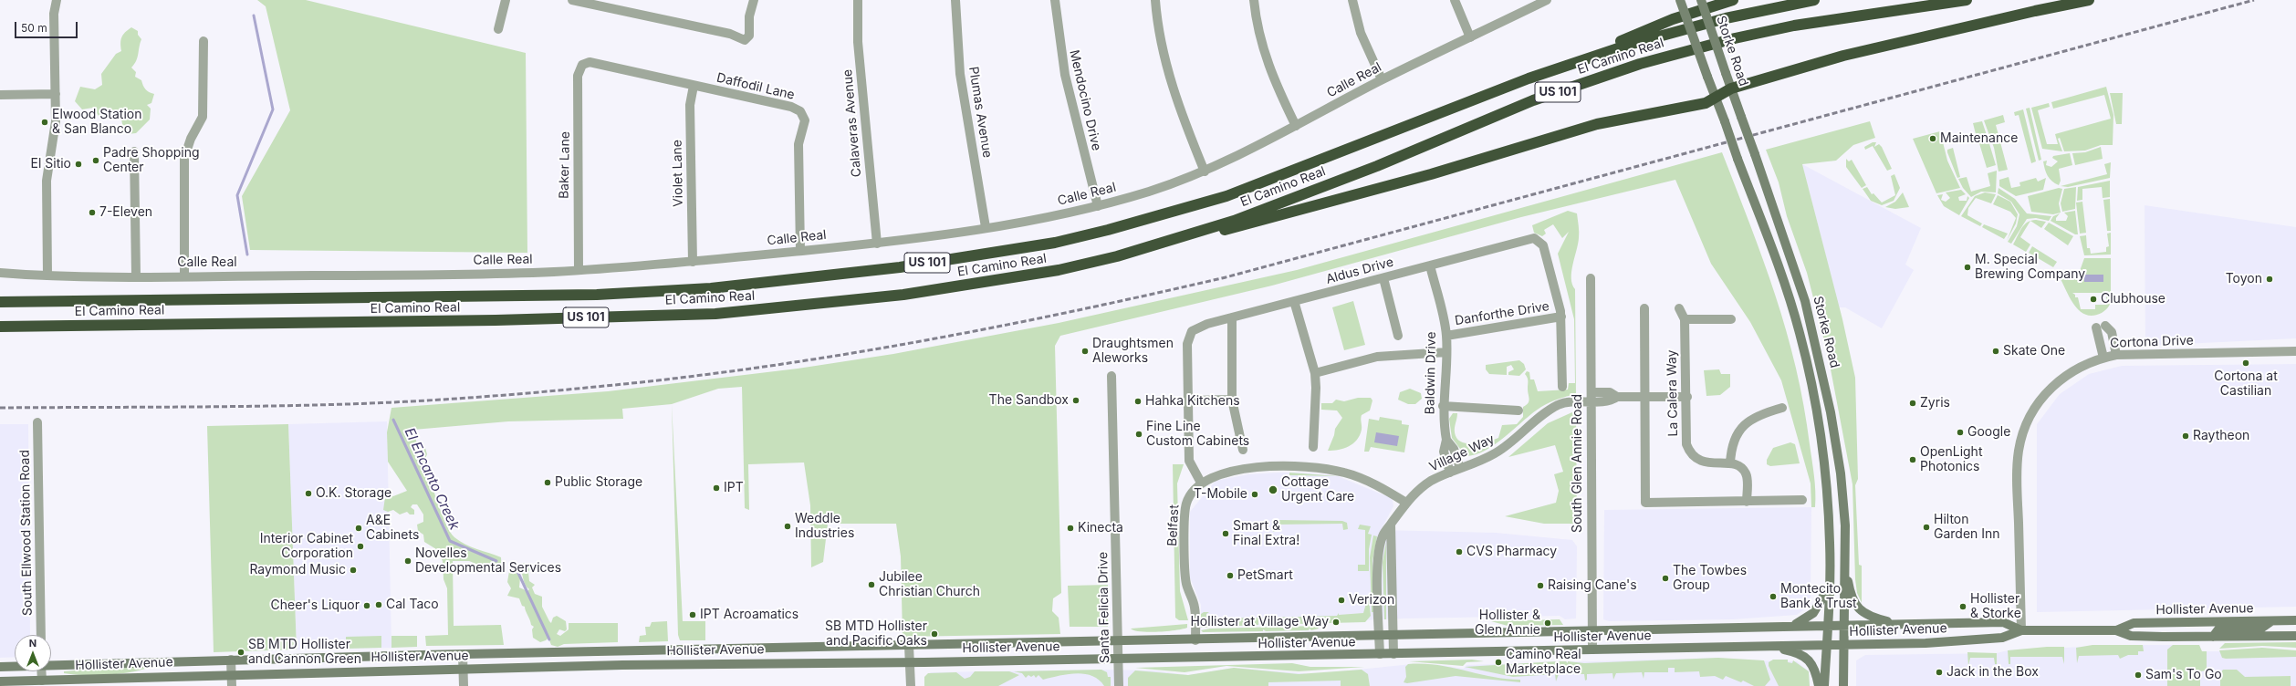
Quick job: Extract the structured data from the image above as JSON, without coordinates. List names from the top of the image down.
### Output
{
  "streets": {
    "highway": ["El Camino Real", "US 101"],
    "main road": ["Storke Road", "Hollister Avenue"],
    "street": [
      "Calle Real",
      "Daffodil Lane",
      "Mendocino Drive",
      "Plumas Avenue",
      "Calaveras Avenue",
      "Baker Lane",
      "Violet Lane",
      "Aldus Drive",
      "Danforthe Drive",
      "Cortona Drive",
      "Baldwin Drive",
      "La Calera Way",
      "Village Way",
      "South Glen Annie Road",
      "Belfast",
      "South Ellwood Station Road",
      "Santa Felicia Drive"
    ]
  },
  "crossings": [
    ["Storke Road", "Hollister Avenue"],
    ["Calle Real", "Daffodil Lane"],
    ["Calle Real", "Mendocino Drive"],
    ["Calle Real", "Plumas Avenue"],
    ["Calle Real", "Calaveras Avenue"],
    ["Calle Real", "Baker Lane"],
    ["Calle Real", "Violet Lane"],
    ["Daffodil Lane", "Baker Lane"],
    ["Daffodil Lane", "Violet Lane"],
    ["Baker Lane", "Violet Lane"],
    ["Aldus Drive", "Danforthe Drive"],
    ["Aldus Drive", "Baldwin Drive"],
    ["Danforthe Drive", "Baldwin Drive"],
    ["Cortona Drive", "Hollister Avenue"],
    ["Baldwin Drive", "Village Way"],
    ["La Calera Way", "Village Way"],
    ["Village Way", "South Glen Annie Road"],
    ["Village Way", "Hollister Avenue"],
    ["South Glen Annie Road", "Hollister Avenue"],
    ["Belfast", "Hollister Avenue"],
    ["Santa Felicia Drive", "Hollister Avenue"]
  ],
  "water": ["El Encanto Creek"],
  "places": [
    "Elwood Station & San Blanco",
    "Maintenance",
    "Padre Shopping Center",
    "El Sitio",
    "7-Eleven",
    "M. Special Brewing Company",
    "Toyon",
    "Clubhouse",
    "Draughtsmen Aleworks",
    "Skate One",
    "Cortona at Castilian",
    "The Sandbox",
    "Hahka Kitchens",
    "Zyris",
    "Google",
    "Fine Line Custom Cabinets",
    "Raytheon",
    "OpenLight Photonics",
    "Public Storage",
    "IPT",
    "Cottage Urgent Care",
    "O.K. Storage",
    "T-Mobile",
    "Weddle Industries",
    "Hilton Garden Inn",
    "A&E Cabinets",
    "Kinecta",
    "Smart & Final Extra!",
    "Interior Cabinet Corporation",
    "CVS Pharmacy",
    "Novelles Developmental Services",
    "Raymond Music",
    "PetSmart",
    "The Towbes Group",
    "Jubilee Christian Church",
    "Raising Cane's",
    "Montecito Bank & Trust",
    "Verizon",
    "Cal Taco",
    "Cheer's Liquor",
    "Hollister & Storke",
    "IPT Acroamatics",
    "Hollister at Village Way",
    "Hollister & Glen Annie",
    "SB MTD Hollister and Pacific Oaks",
    "SB MTD Hollister and Cannon Green",
    "Camino Real Marketplace",
    "Jack in the Box",
    "Sam's To Go"
  ],
  "scale_bar": "50 m",
  "north": "top"
}
